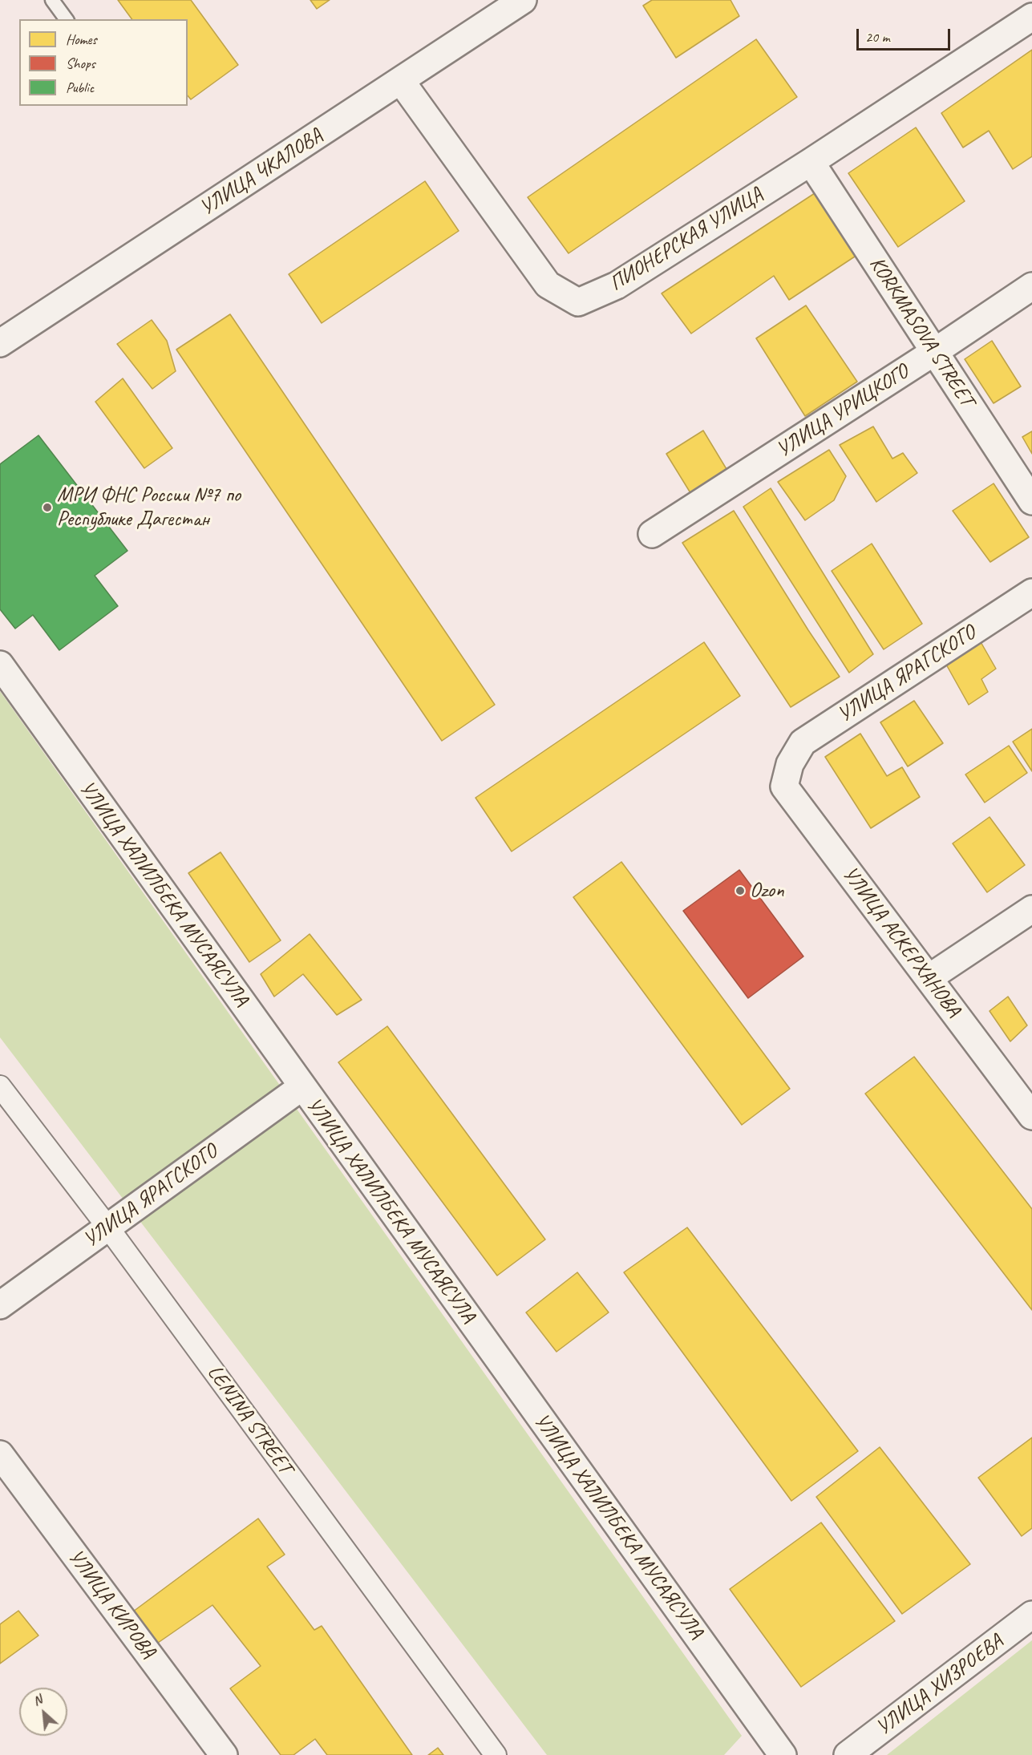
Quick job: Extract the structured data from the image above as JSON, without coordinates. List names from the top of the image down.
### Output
{
  "streets": {
    "street": [
      "УЛИЦА ЧКАЛОВА",
      "ПИОНЕРСКАЯ УЛИЦА",
      "KORKMASOVA STREET",
      "УЛИЦА УРИЦКОГО",
      "УЛИЦА ЯРАГСКОГО",
      "УЛИЦА ХАЛИЛБЕКА МУСАЯСУЛА",
      "УЛИЦА АСКЕРХАНОВА",
      "LENINA STREET",
      "УЛИЦА КИРОВА",
      "УЛИЦА ХИЗРОЕВА"
    ]
  },
  "crossings": [
    ["УЛИЦА ЧКАЛОВА", "ПИОНЕРСКАЯ УЛИЦА"],
    ["ПИОНЕРСКАЯ УЛИЦА", "KORKMASOVA STREET"],
    ["KORKMASOVA STREET", "УЛИЦА УРИЦКОГО"],
    ["УЛИЦА ЯРАГСКОГО", "УЛИЦА ХАЛИЛБЕКА МУСАЯСУЛА"],
    ["УЛИЦА ЯРАГСКОГО", "УЛИЦА АСКЕРХАНОВА"],
    ["УЛИЦА ЯРАГСКОГО", "LENINA STREET"]
  ],
  "places": ["МРИ ФНС России №7 по Республике Дагестан", "Ozon"],
  "legend": ["Homes", "Shops", "Public"],
  "scale_bar": "20 m",
  "north": "top left"
}
